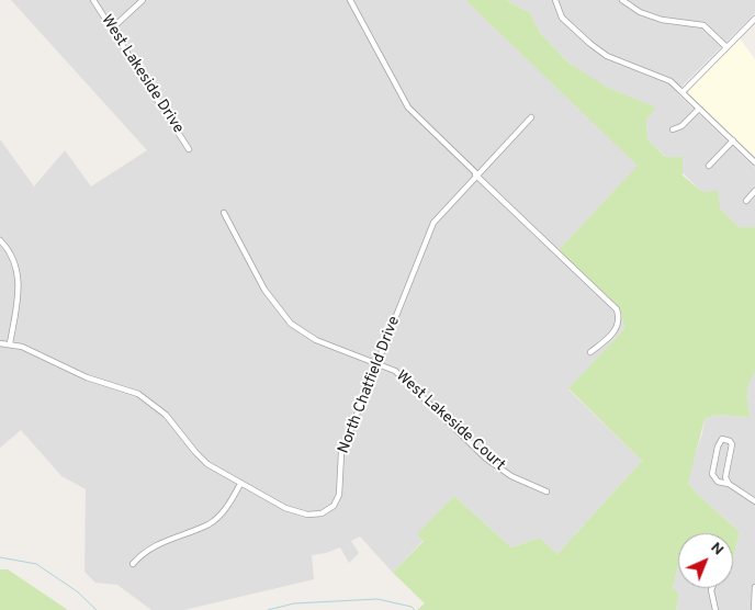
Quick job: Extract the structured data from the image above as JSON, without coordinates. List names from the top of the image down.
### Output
{
  "streets": {
    "street": ["West Lakeside Drive", "North Chatfield Drive", "West Lakeside Court"]
  },
  "crossings": [
    ["North Chatfield Drive", "West Lakeside Court"]
  ],
  "north": "top right"
}
